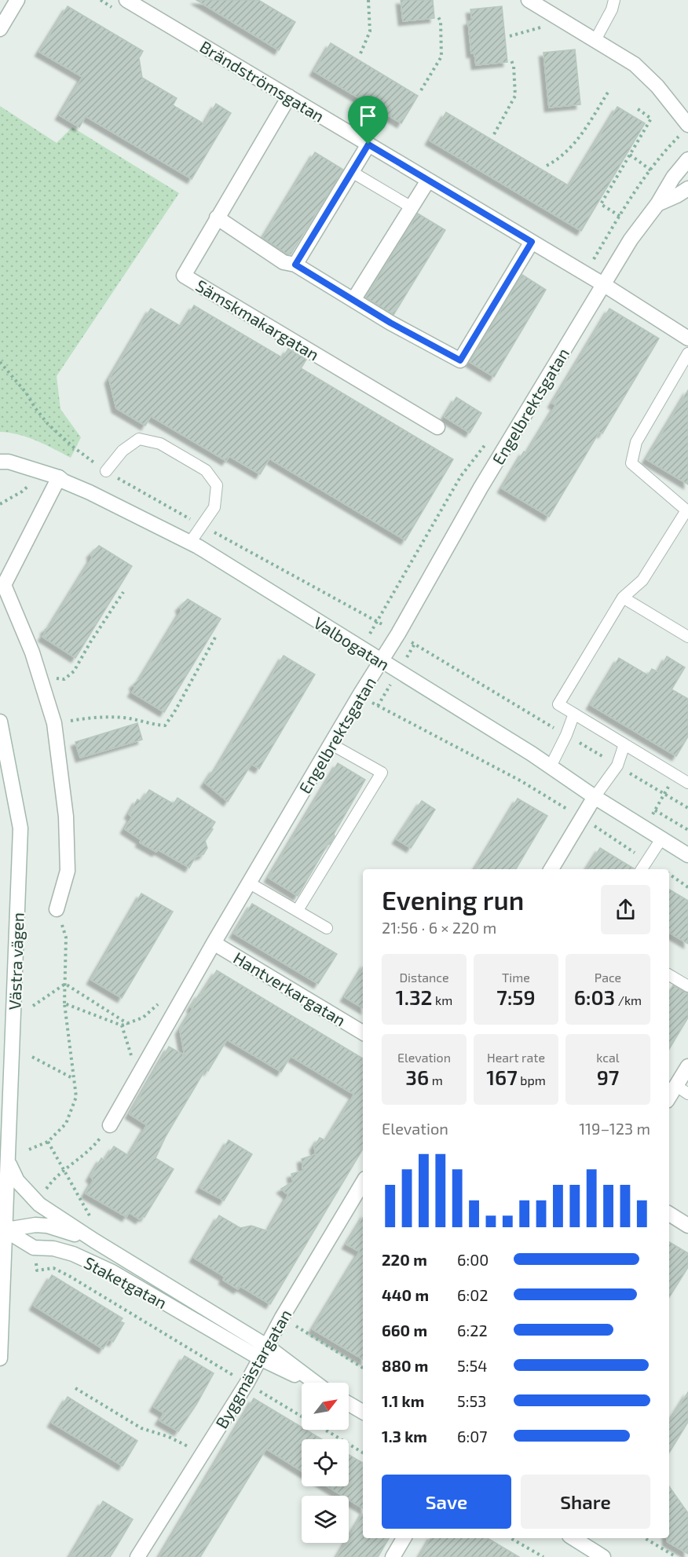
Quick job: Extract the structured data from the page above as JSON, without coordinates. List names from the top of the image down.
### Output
{
  "streets": {
    "street": [
      "Brändströmsgatan",
      "Sämskmakargatan",
      "Engelbrektsgatan",
      "Valbogatan",
      "Västra vägen",
      "Hantverkargatan",
      "Staketgatan",
      "Byggmästargatan"
    ]
  },
  "crossings": [
    ["Brändströmsgatan", "Sämskmakargatan"],
    ["Brändströmsgatan", "Engelbrektsgatan"],
    ["Engelbrektsgatan", "Valbogatan"],
    ["Engelbrektsgatan", "Hantverkargatan"],
    ["Västra vägen", "Staketgatan"],
    ["Staketgatan", "Byggmästargatan"]
  ],
  "north": "top right",
  "page": {
    "heading": ["Evening run", "21:56 · 6 × 220 m"],
    "stats": [
      ["Distance", "1.32 km"],
      ["Time", "7:59"],
      ["Pace", "6:03 /km"],
      ["Elevation", "36 m"],
      ["Heart rate", "167 bpm"],
      ["kcal", "97"]
    ],
    "chart": ["Elevation", "119–123 m"],
    "list": [
      {
        "name": "220 m",
        "note": "6:00"
      },
      {
        "name": "440 m",
        "note": "6:02"
      },
      {
        "name": "660 m",
        "note": "6:22"
      },
      {
        "name": "880 m",
        "note": "5:54"
      },
      {
        "name": "1.1 km",
        "note": "5:53"
      },
      {
        "name": "1.3 km",
        "note": "6:07"
      }
    ],
    "buttons": ["Save", "Share"]
  }
}
